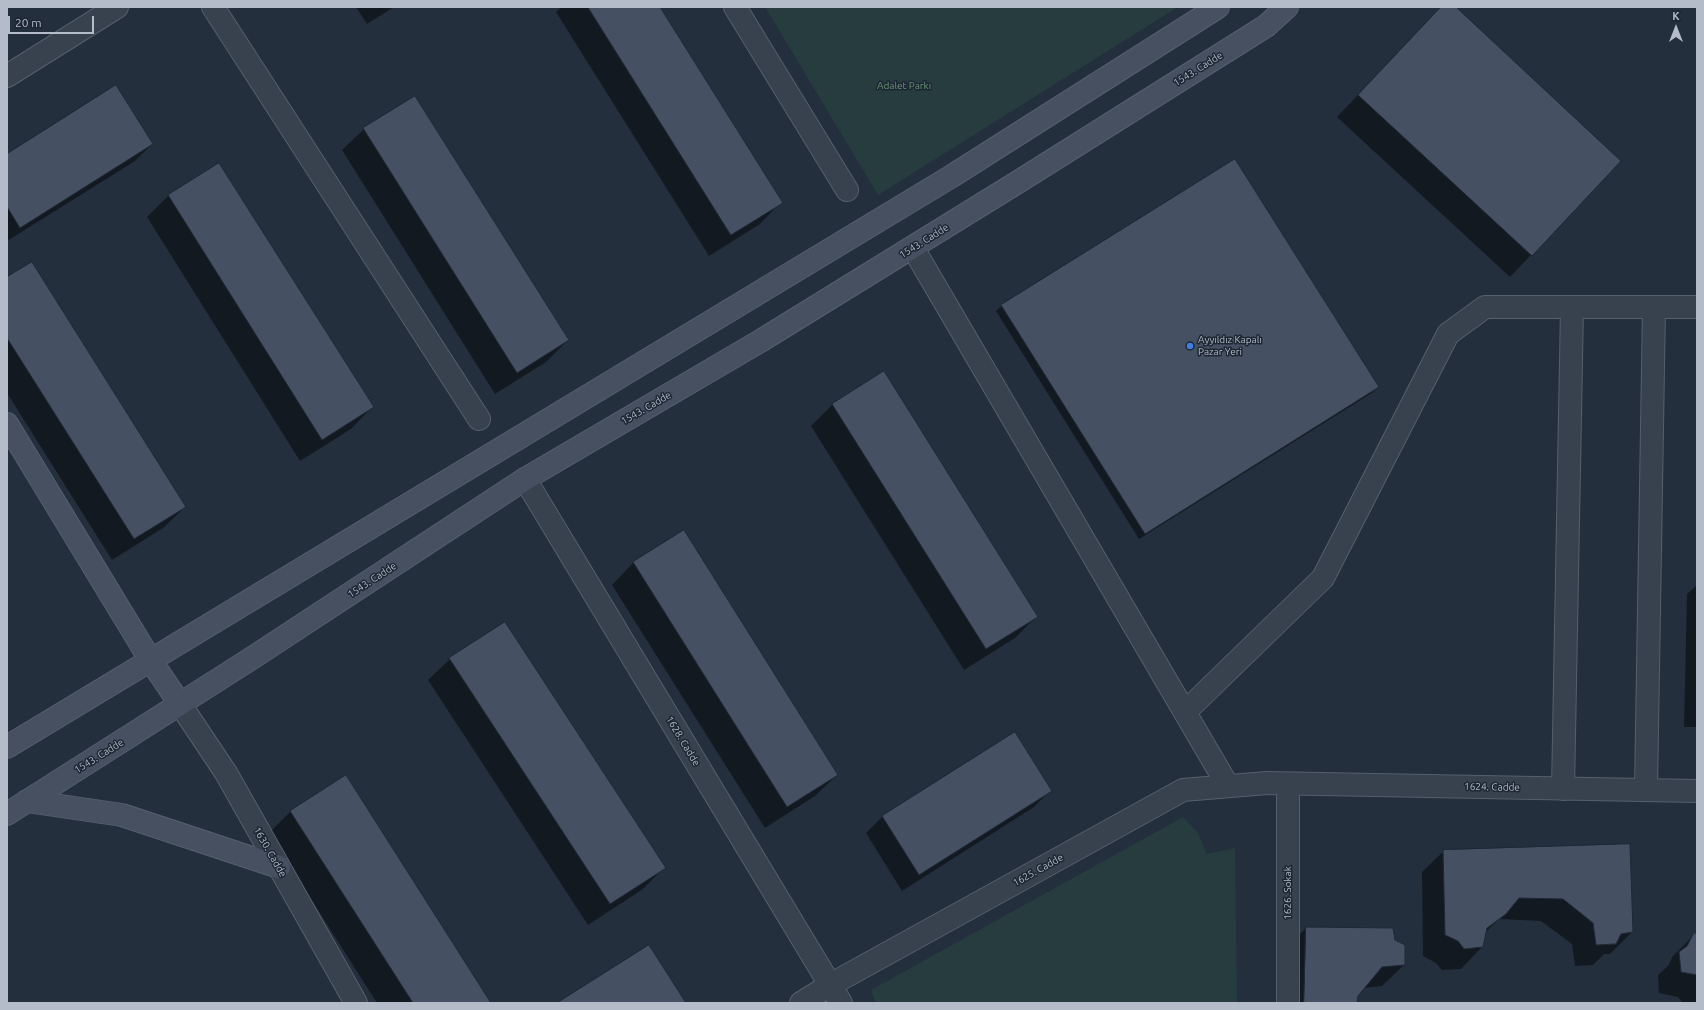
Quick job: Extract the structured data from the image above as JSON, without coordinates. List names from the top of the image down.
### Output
{
  "streets": {
    "main road": ["1543. Cadde"],
    "street": [
      "1628. Cadde",
      "1624. Cadde",
      "1630. Cadde",
      "1625. Cadde",
      "1626. Sokak"
    ]
  },
  "crossings": [
    ["1543. Cadde", "1628. Cadde"],
    ["1543. Cadde", "1630. Cadde"],
    ["1628. Cadde", "1625. Cadde"],
    ["1624. Cadde", "1625. Cadde"],
    ["1624. Cadde", "1626. Sokak"],
    ["1625. Cadde", "1626. Sokak"]
  ],
  "parks": ["Adalet Parkı"],
  "places": ["Ayyıldız Kapalı Pazar Yeri"],
  "scale_bar": "20 m",
  "north": "top"
}
